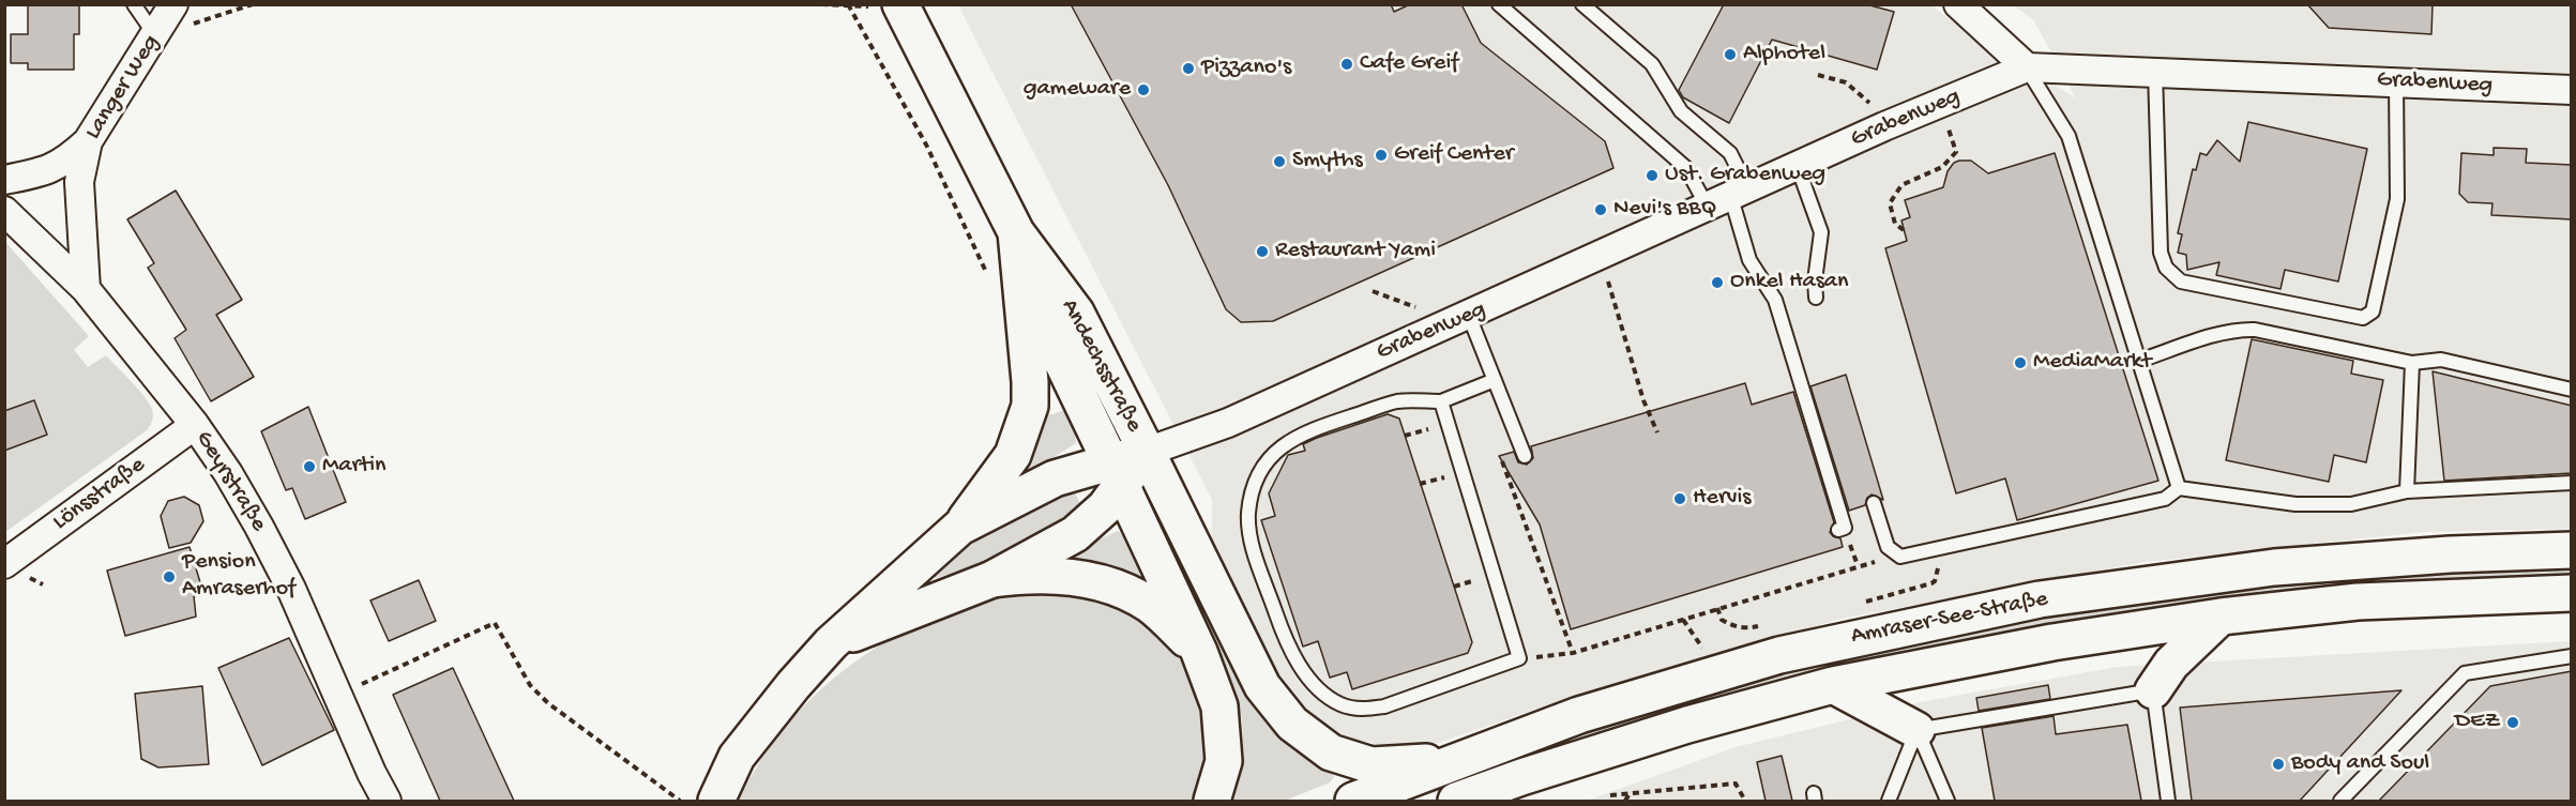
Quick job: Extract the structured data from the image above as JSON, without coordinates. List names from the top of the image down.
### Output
{
  "streets": {
    "main road": ["Andechsstraße", "Amraser-See-Straße"],
    "street": [
      "Grabenweg",
      "Langer Weg",
      "Geyrstraße",
      "Lönsstraße"
    ]
  },
  "crossings": [
    ["Grabenweg", "Andechsstraße"],
    ["Langer Weg", "Geyrstraße"],
    ["Geyrstraße", "Lönsstraße"]
  ],
  "places": [
    "Alphotel",
    "Cafe Greif",
    "Pizzano's",
    "gameware",
    "Greif Center",
    "Smyths",
    "Ust. Grabenweg",
    "Nevi's BBQ",
    "Restaurant Yami",
    "Onkel Hasan",
    "MediaMarkt",
    "Martin",
    "Hervis",
    "Pension Amraserhof",
    "DEZ",
    "Body and Soul"
  ]
}
